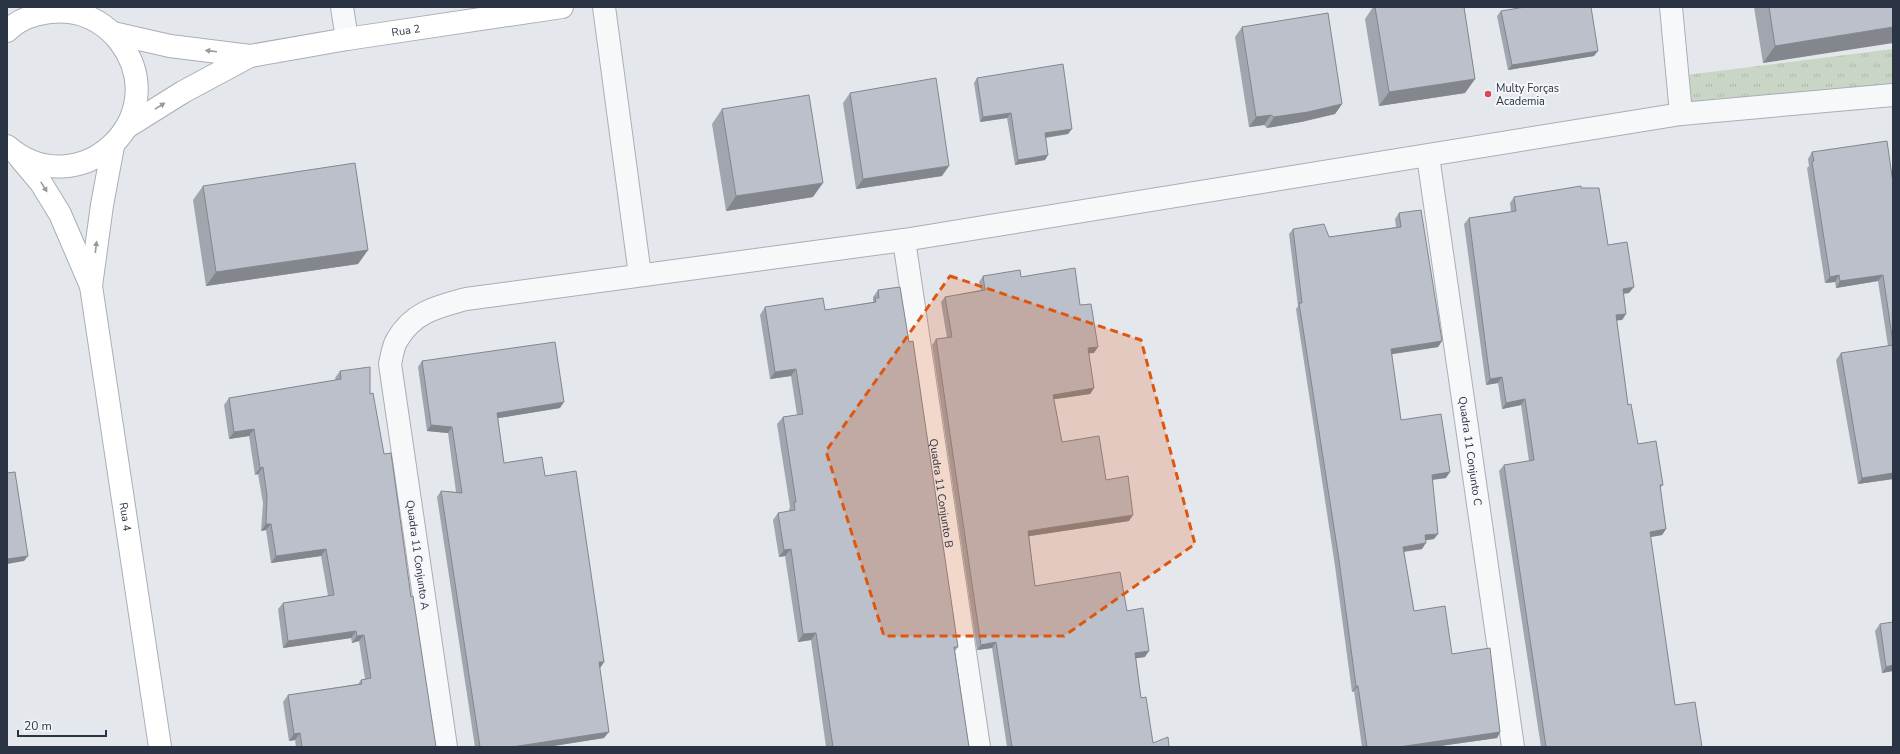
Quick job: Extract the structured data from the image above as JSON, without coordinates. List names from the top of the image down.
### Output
{
  "streets": {
    "street": [
      "Rua 2",
      "Quadra 11 Conjunto C",
      "Quadra 11 Conjunto B",
      "Rua 4",
      "Quadra 11 Conjunto A"
    ]
  },
  "places": ["Multy Forças Academia"],
  "scale_bar": "20 m"
}
